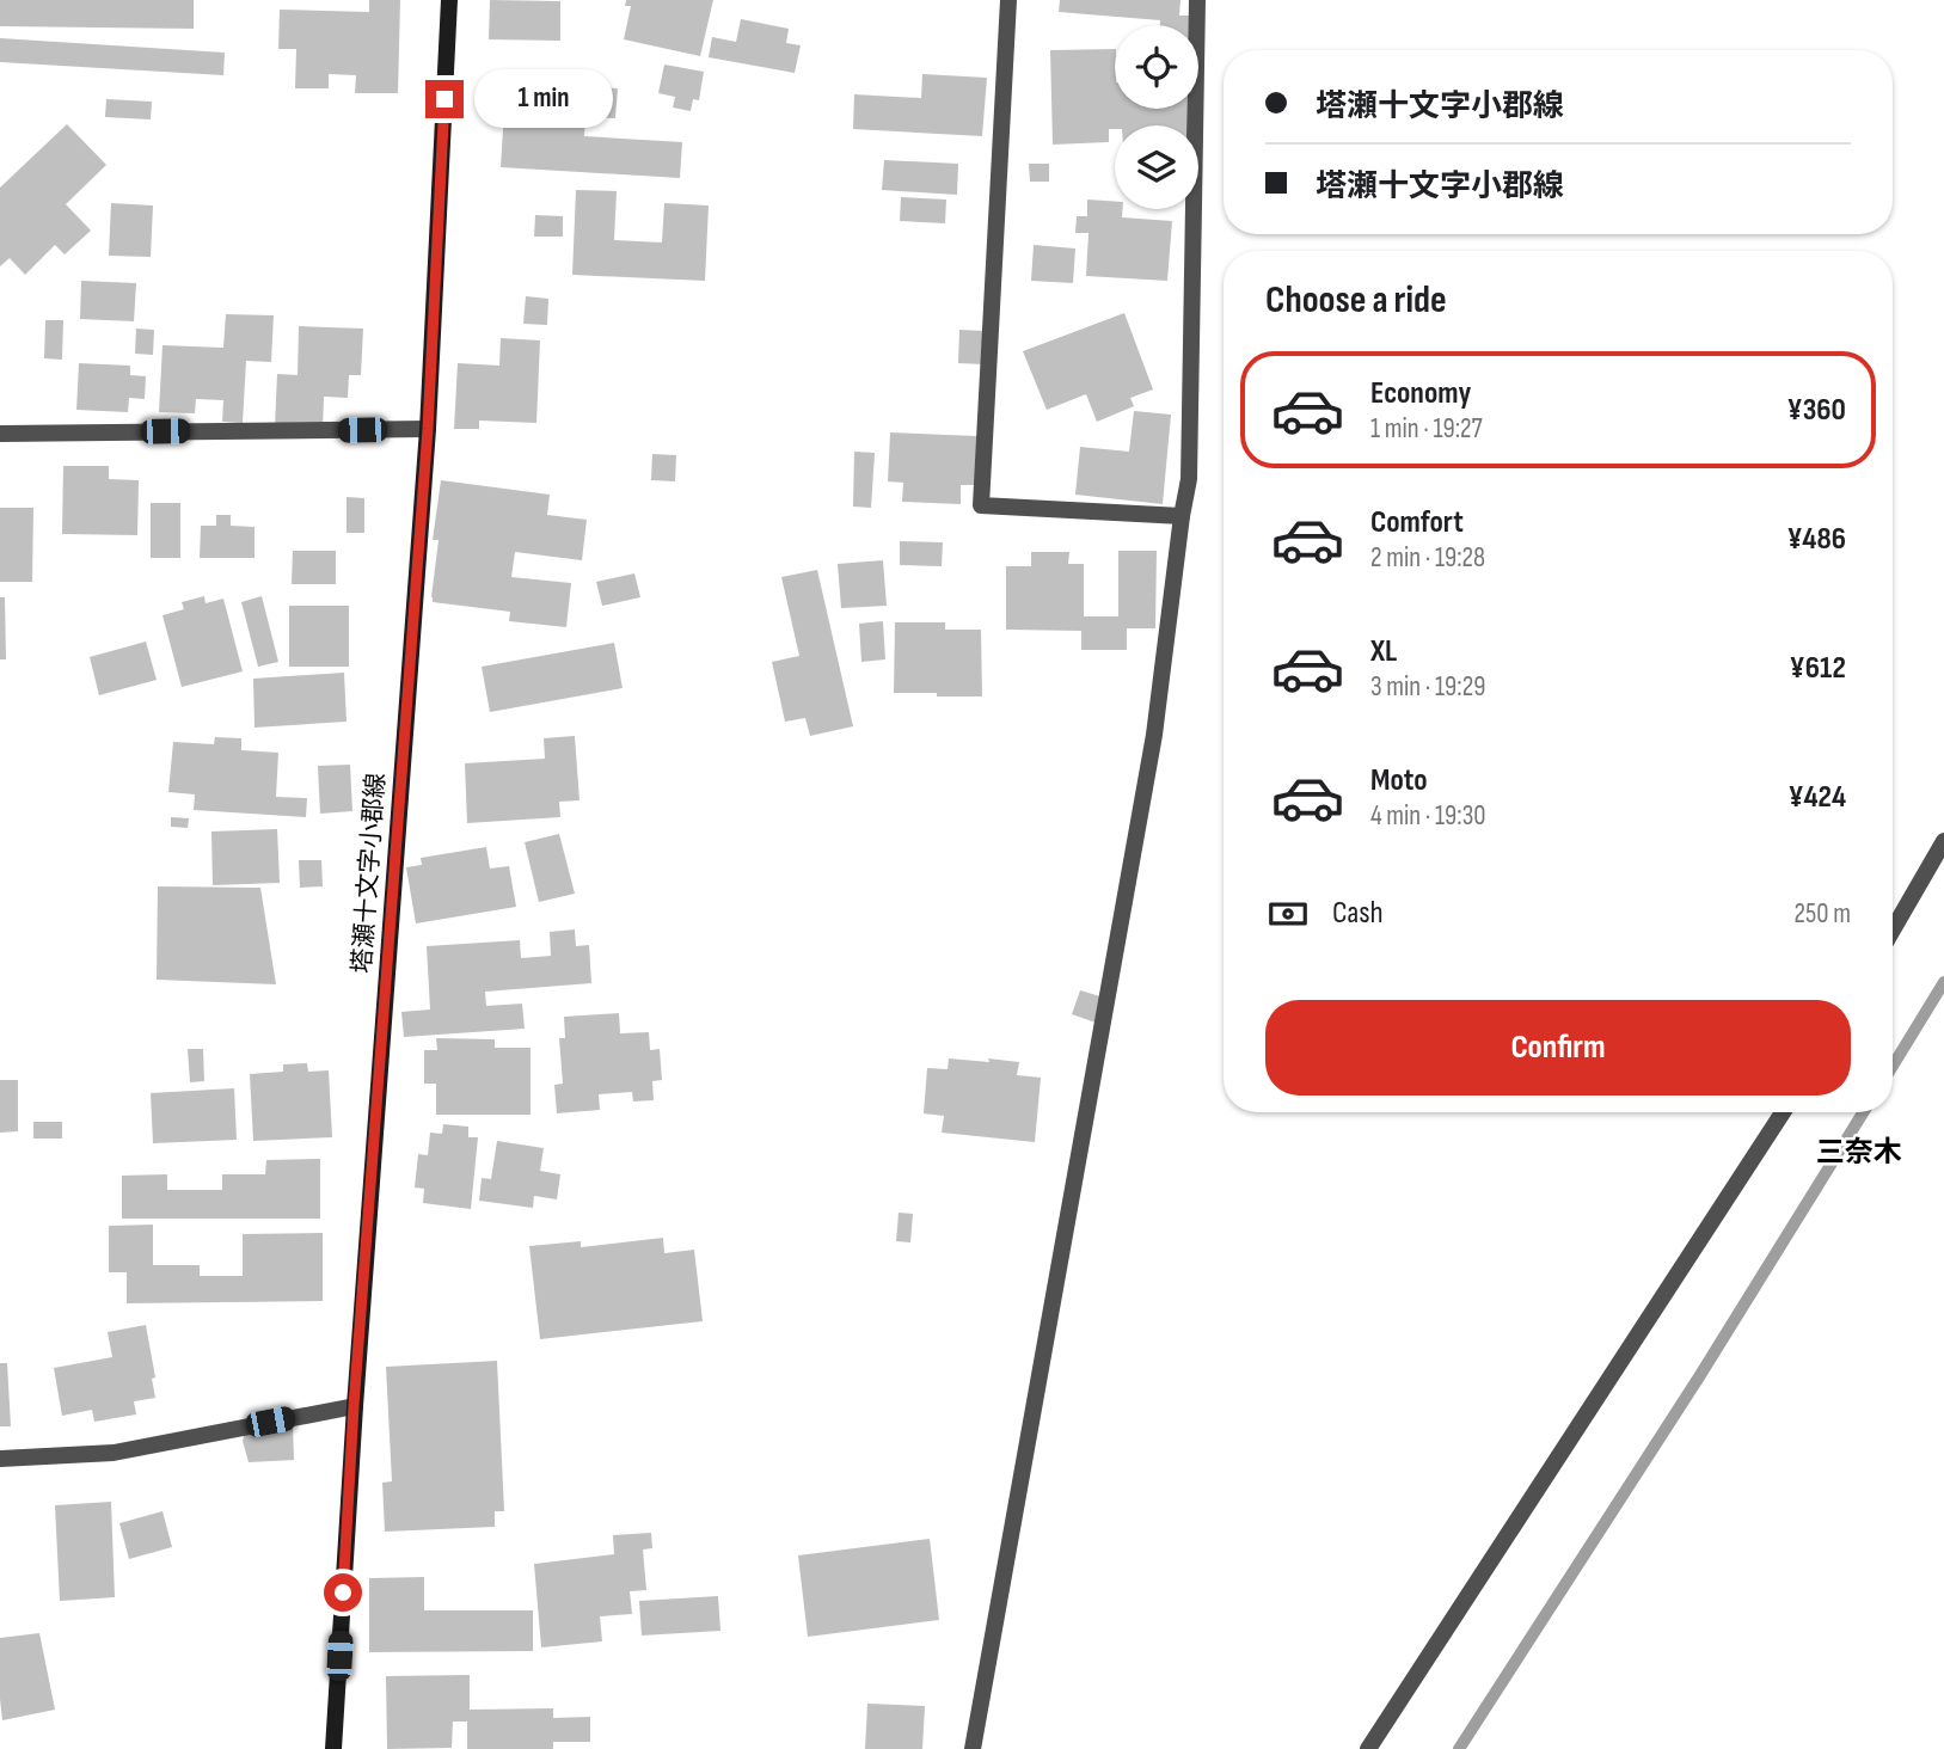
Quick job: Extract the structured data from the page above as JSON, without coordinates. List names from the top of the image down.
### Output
{
  "streets": {
    "main road": ["塔瀬十文字小郡線"]
  },
  "districts": ["三奈木"],
  "page": {
    "banner": ["塔瀬十文字小郡線", "塔瀬十文字小郡線"],
    "bubble": "1 min",
    "heading": "Choose a ride",
    "list": [
      {
        "name": "Economy",
        "note": "1 min · 19:27",
        "value": "¥360"
      },
      {
        "name": "Comfort",
        "note": "2 min · 19:28",
        "value": "¥486"
      },
      {
        "name": "XL",
        "note": "3 min · 19:29",
        "value": "¥612"
      },
      {
        "name": "Moto",
        "note": "4 min · 19:30",
        "value": "¥424"
      }
    ],
    "pay": ["Cash", "250 m"],
    "buttons": "Confirm"
  }
}
